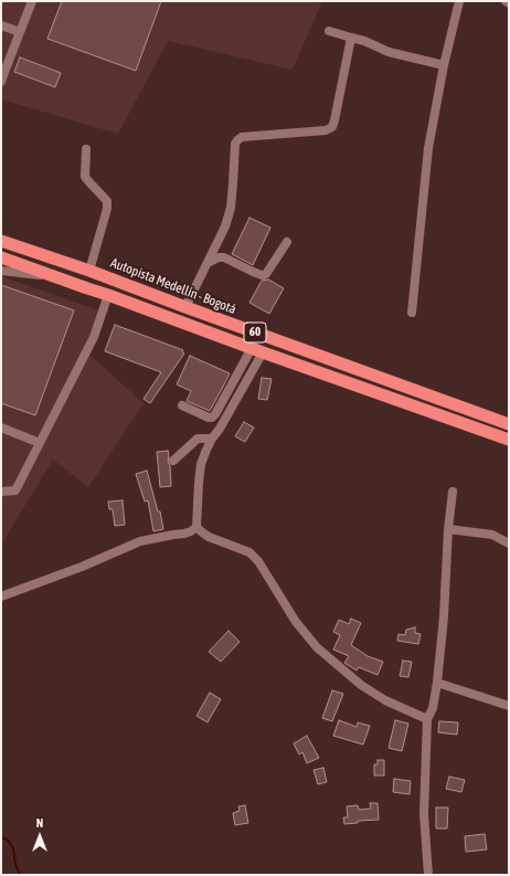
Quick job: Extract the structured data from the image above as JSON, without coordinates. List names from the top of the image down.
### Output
{
  "streets": {
    "highway": ["Autopista Medellín - Bogotá", "60"]
  },
  "north": "top"
}
